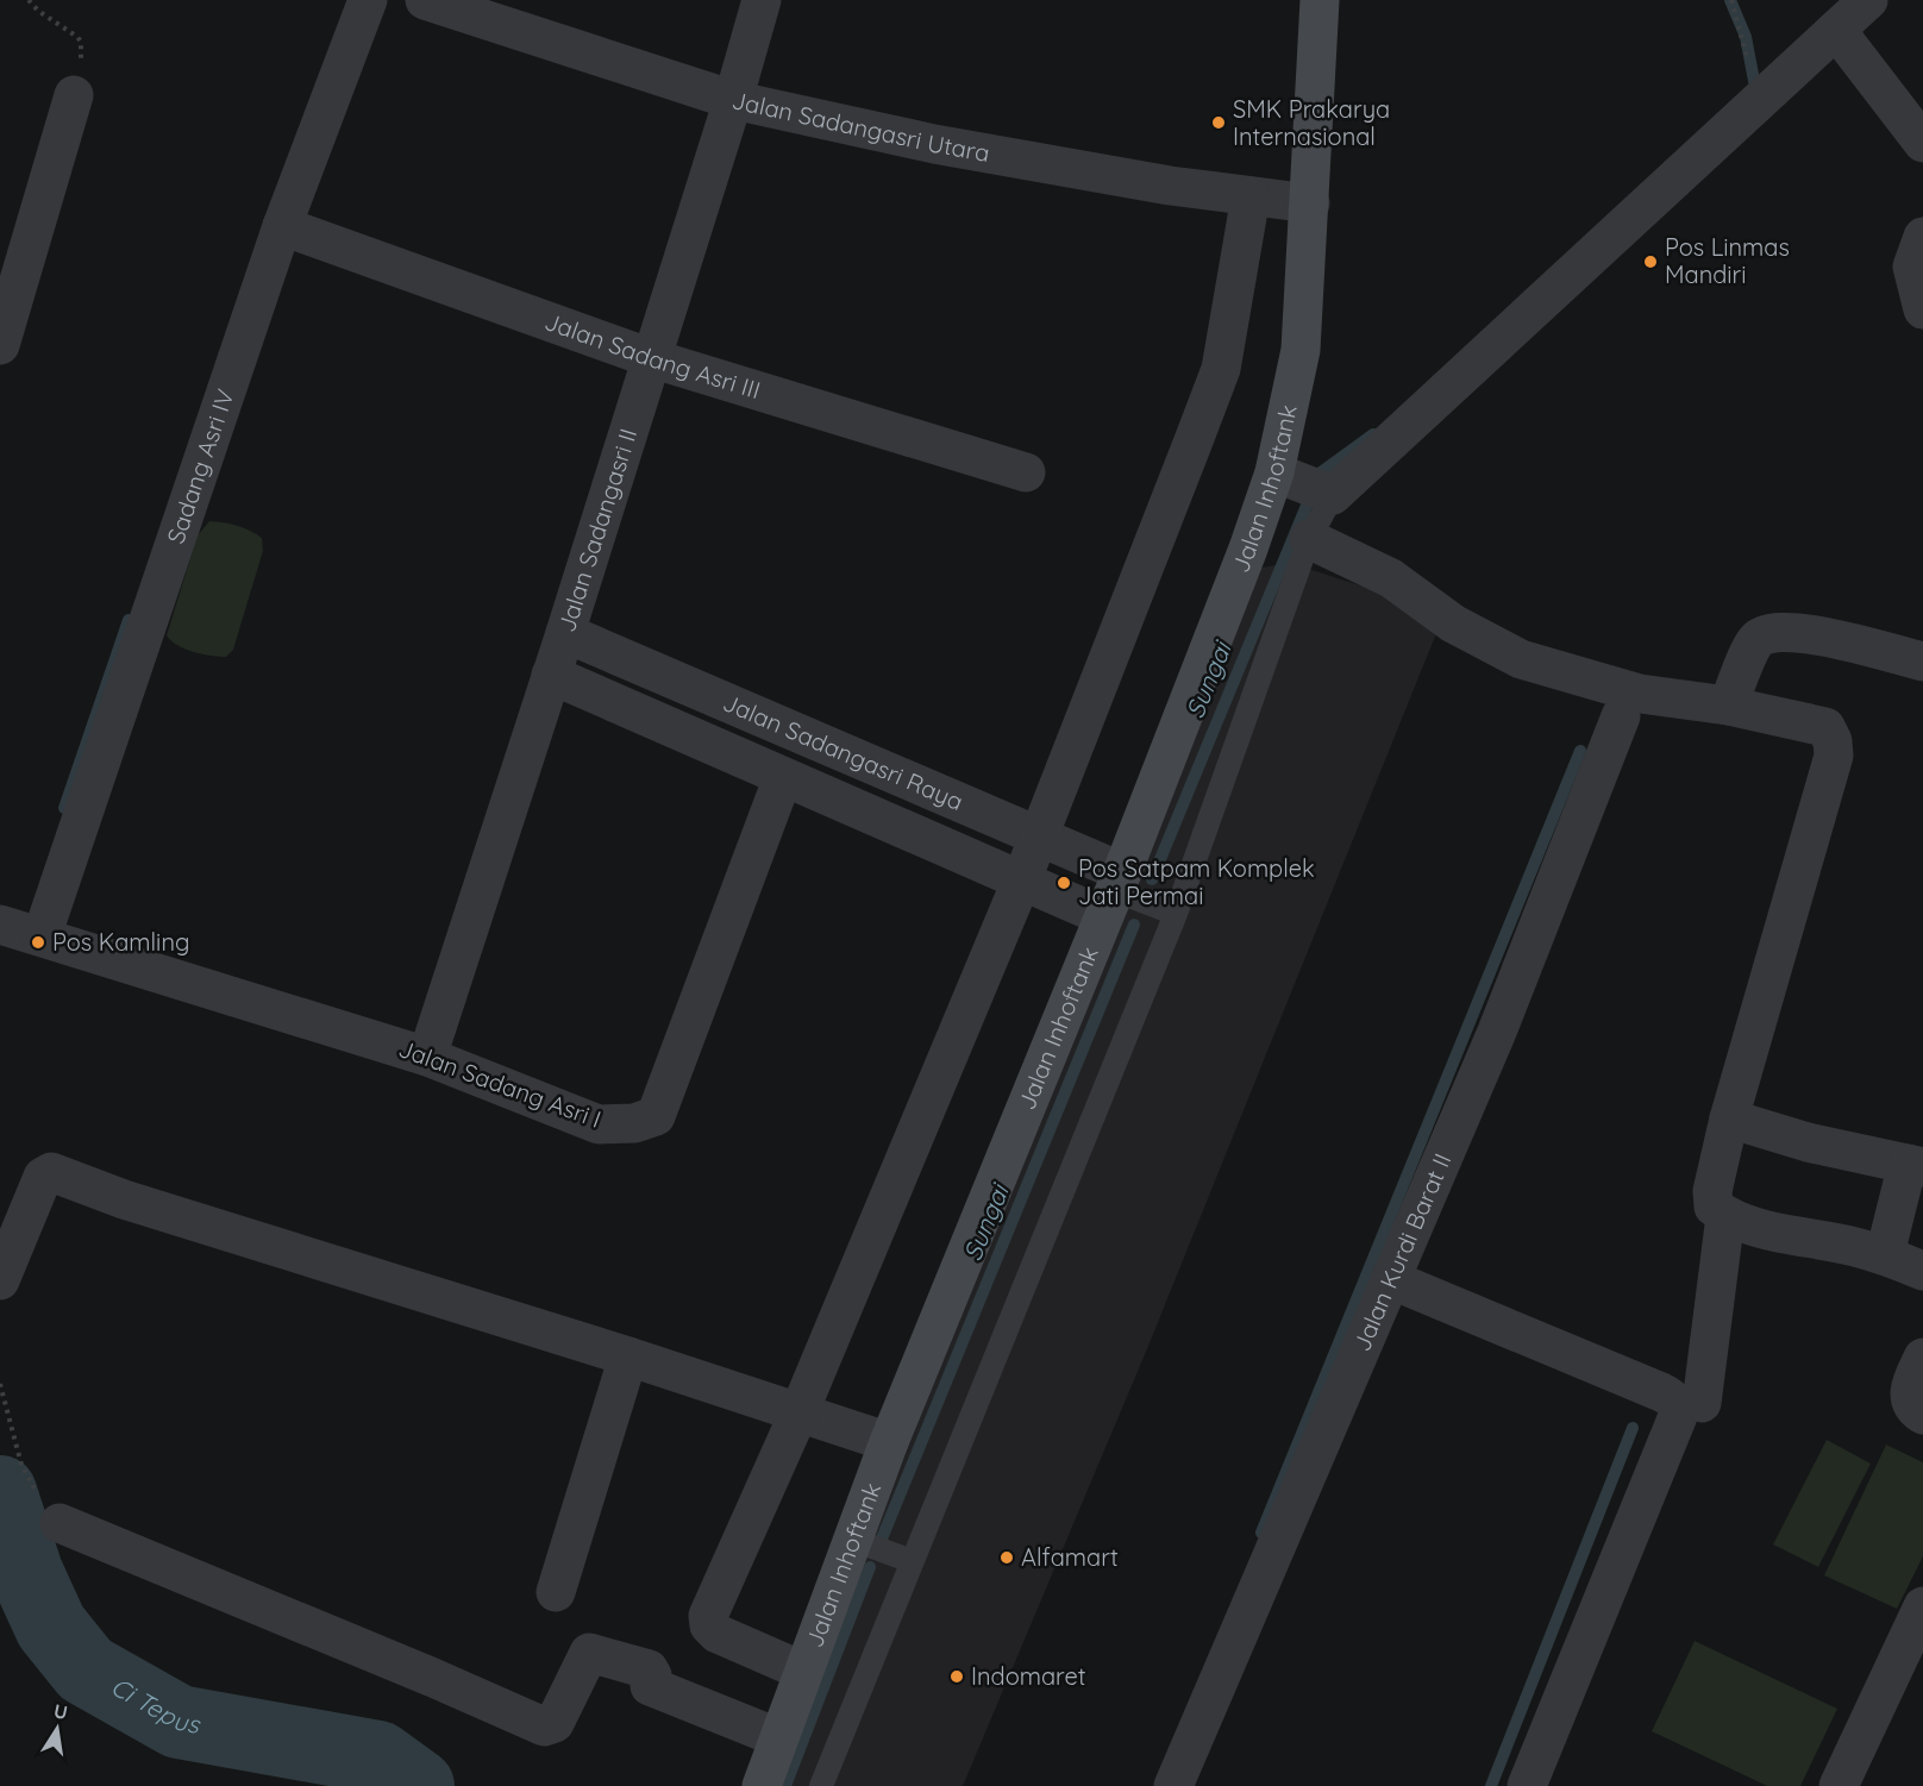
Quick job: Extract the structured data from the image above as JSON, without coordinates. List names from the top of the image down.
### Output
{
  "streets": {
    "main road": ["Jalan Inhoftank"],
    "street": [
      "Jalan Sadangasri Utara",
      "Jalan Sadang Asri III",
      "Sadang Asri IV",
      "Jalan Sadangasri II",
      "Jalan Sadangasri Raya",
      "Jalan Sadang Asri I",
      "Jalan Kurdi Barat II"
    ]
  },
  "crossings": [
    ["Jalan Sadangasri Utara", "Jalan Inhoftank"],
    ["Jalan Sadangasri Utara", "Jalan Sadangasri II"],
    ["Jalan Sadang Asri III", "Sadang Asri IV"],
    ["Jalan Sadang Asri III", "Jalan Sadangasri II"],
    ["Sadang Asri IV", "Jalan Sadang Asri I"],
    ["Jalan Inhoftank", "Jalan Sadangasri Raya"],
    ["Jalan Sadangasri II", "Jalan Sadangasri Raya"],
    ["Jalan Sadangasri II", "Jalan Sadang Asri I"],
    ["Jalan Sadangasri Raya", "Jalan Sadang Asri I"]
  ],
  "water": ["Sungai", "Ci Tepus"],
  "places": [
    "SMK Prakarya Internasional",
    "Pos Linmas Mandiri",
    "Pos Satpam Komplek Jati Permai",
    "Pos Kamling",
    "Alfamart",
    "Indomaret"
  ],
  "north": "top"
}
